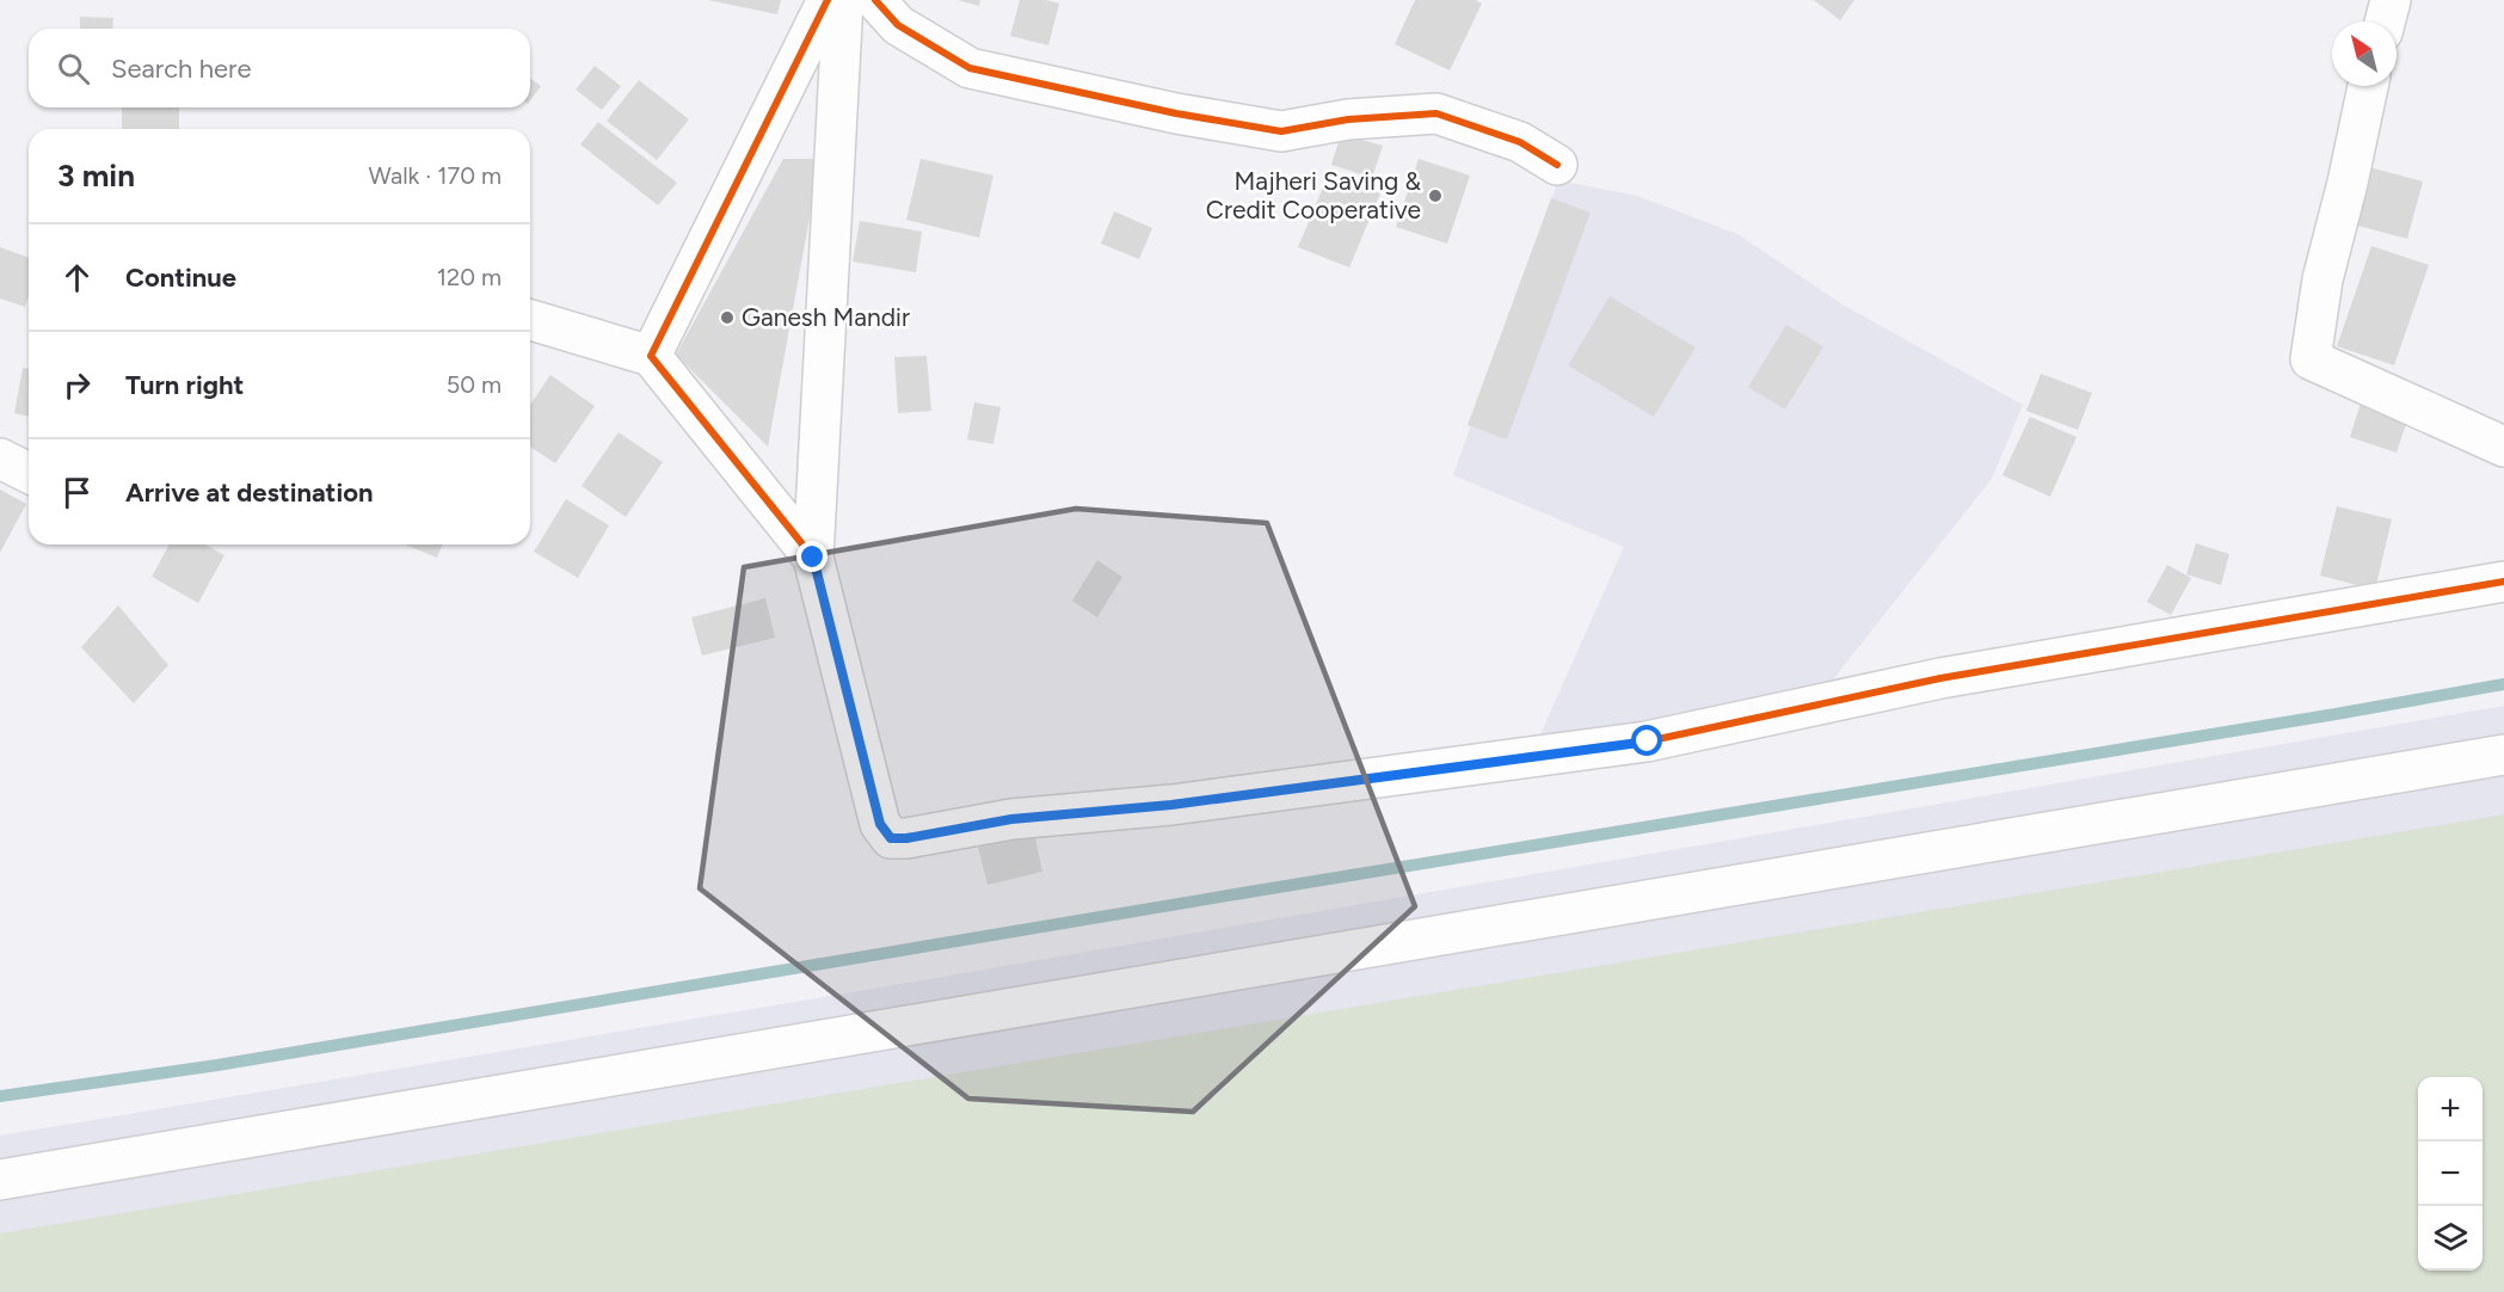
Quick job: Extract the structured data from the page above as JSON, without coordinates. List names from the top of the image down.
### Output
{
  "places": ["Majheri Saving & Credit Cooperative", "Ganesh Mandir"],
  "north": "top left",
  "page": {
    "search": "Search here",
    "heading": ["3 min", "Walk · 170 m"],
    "list": [
      ["Continue", "120 m"],
      ["Turn right", "50 m"],
      "Arrive at destination"
    ],
    "map_buttons": ["+", "−"]
  }
}
